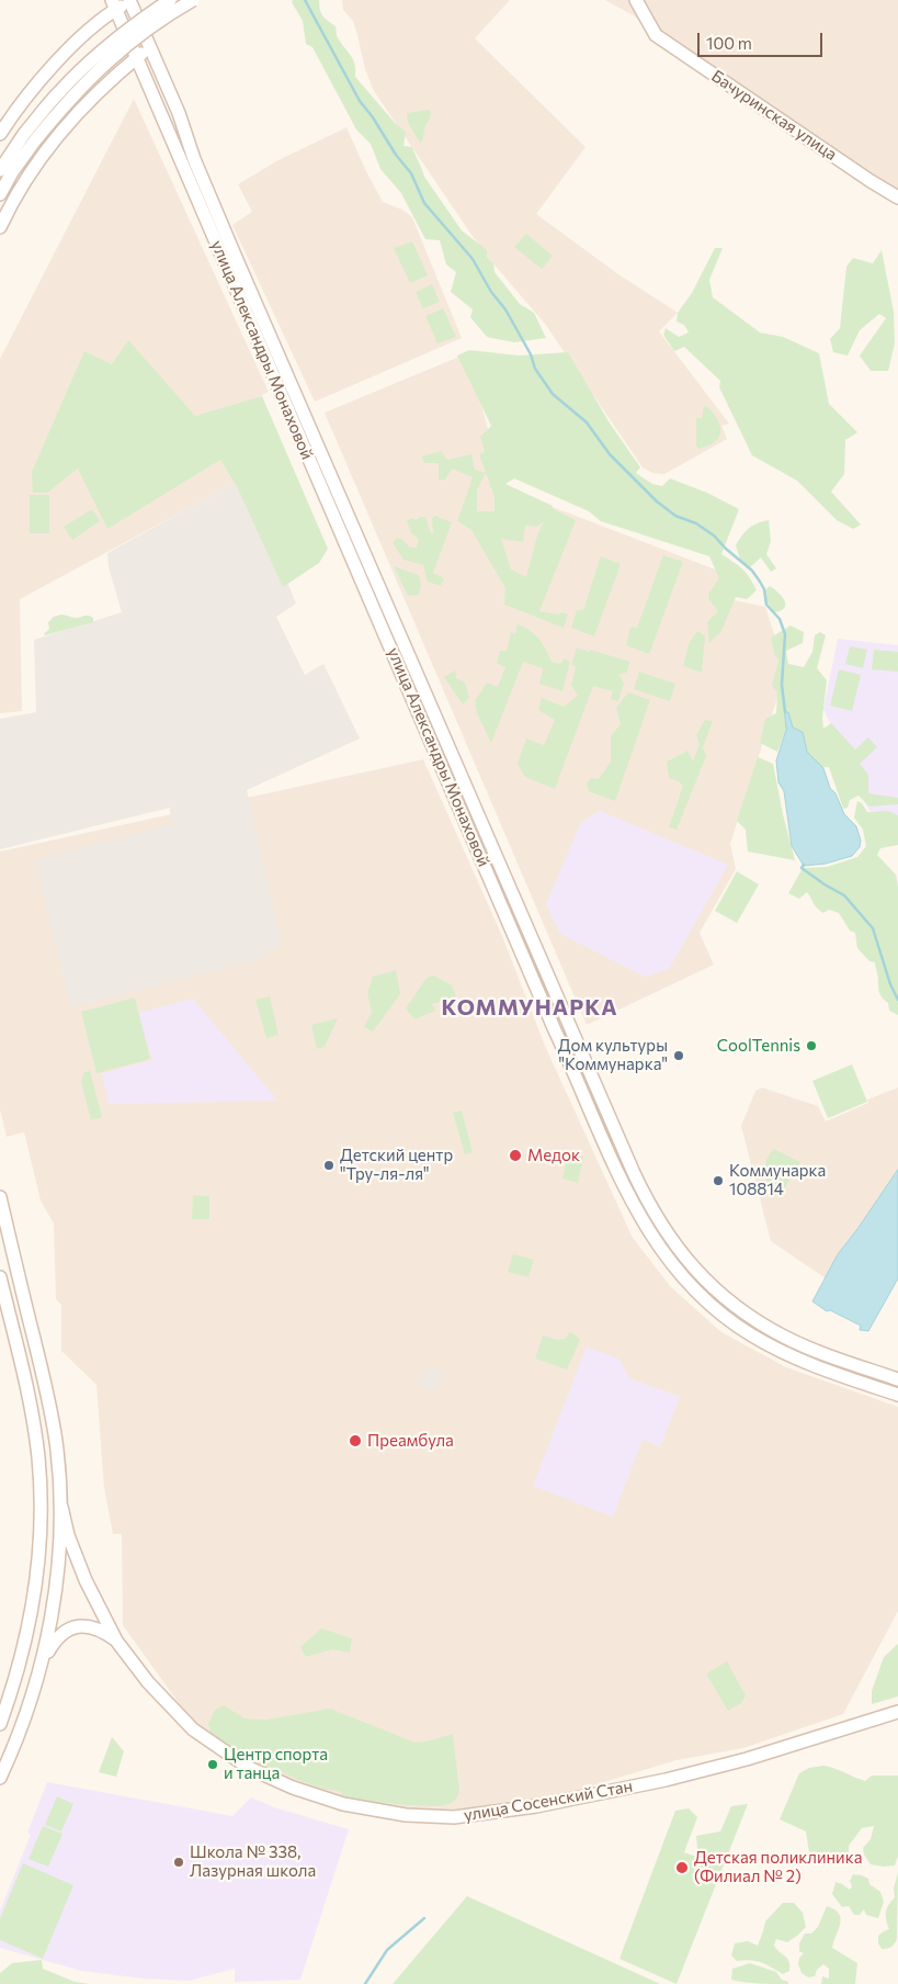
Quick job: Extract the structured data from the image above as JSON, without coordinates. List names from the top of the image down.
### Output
{
  "streets": {
    "main road": ["Бачуринская улица", "улица Александры Монаховой", "улица Сосенский Стан"]
  },
  "districts": ["КОММУНАРКА"],
  "places": [
    "CoolTennis",
    "Дом культуры \"Коммунарка\"",
    "Медок",
    "Детский центр \"Тру-ля-ля\"",
    "Коммунарка 108814",
    "Преамбула",
    "Центр спорта и танца",
    "Школа № 338, Лазурная школа",
    "Детская поликлиника (Филиал № 2)"
  ],
  "scale_bar": "100 m"
}
